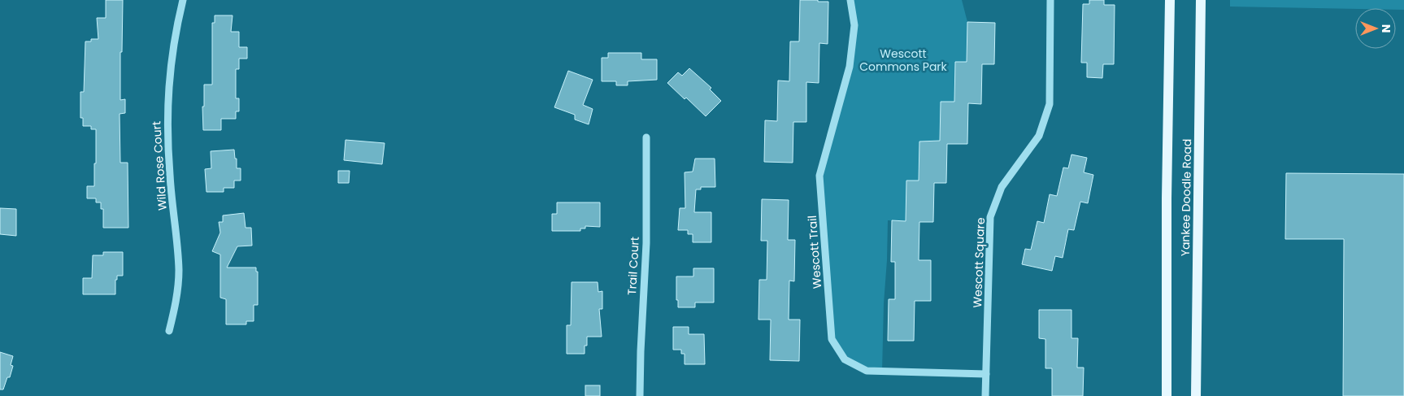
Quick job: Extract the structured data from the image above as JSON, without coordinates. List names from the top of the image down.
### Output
{
  "streets": {
    "main road": ["Yankee Doodle Road"],
    "street": [
      "Wild Rose Court",
      "Wescott Trail",
      "Wescott Square",
      "Trail Court"
    ]
  },
  "crossings": [
    ["Wescott Trail", "Wescott Square"]
  ],
  "parks": ["Wescott Commons Park"],
  "north": "right"
}
